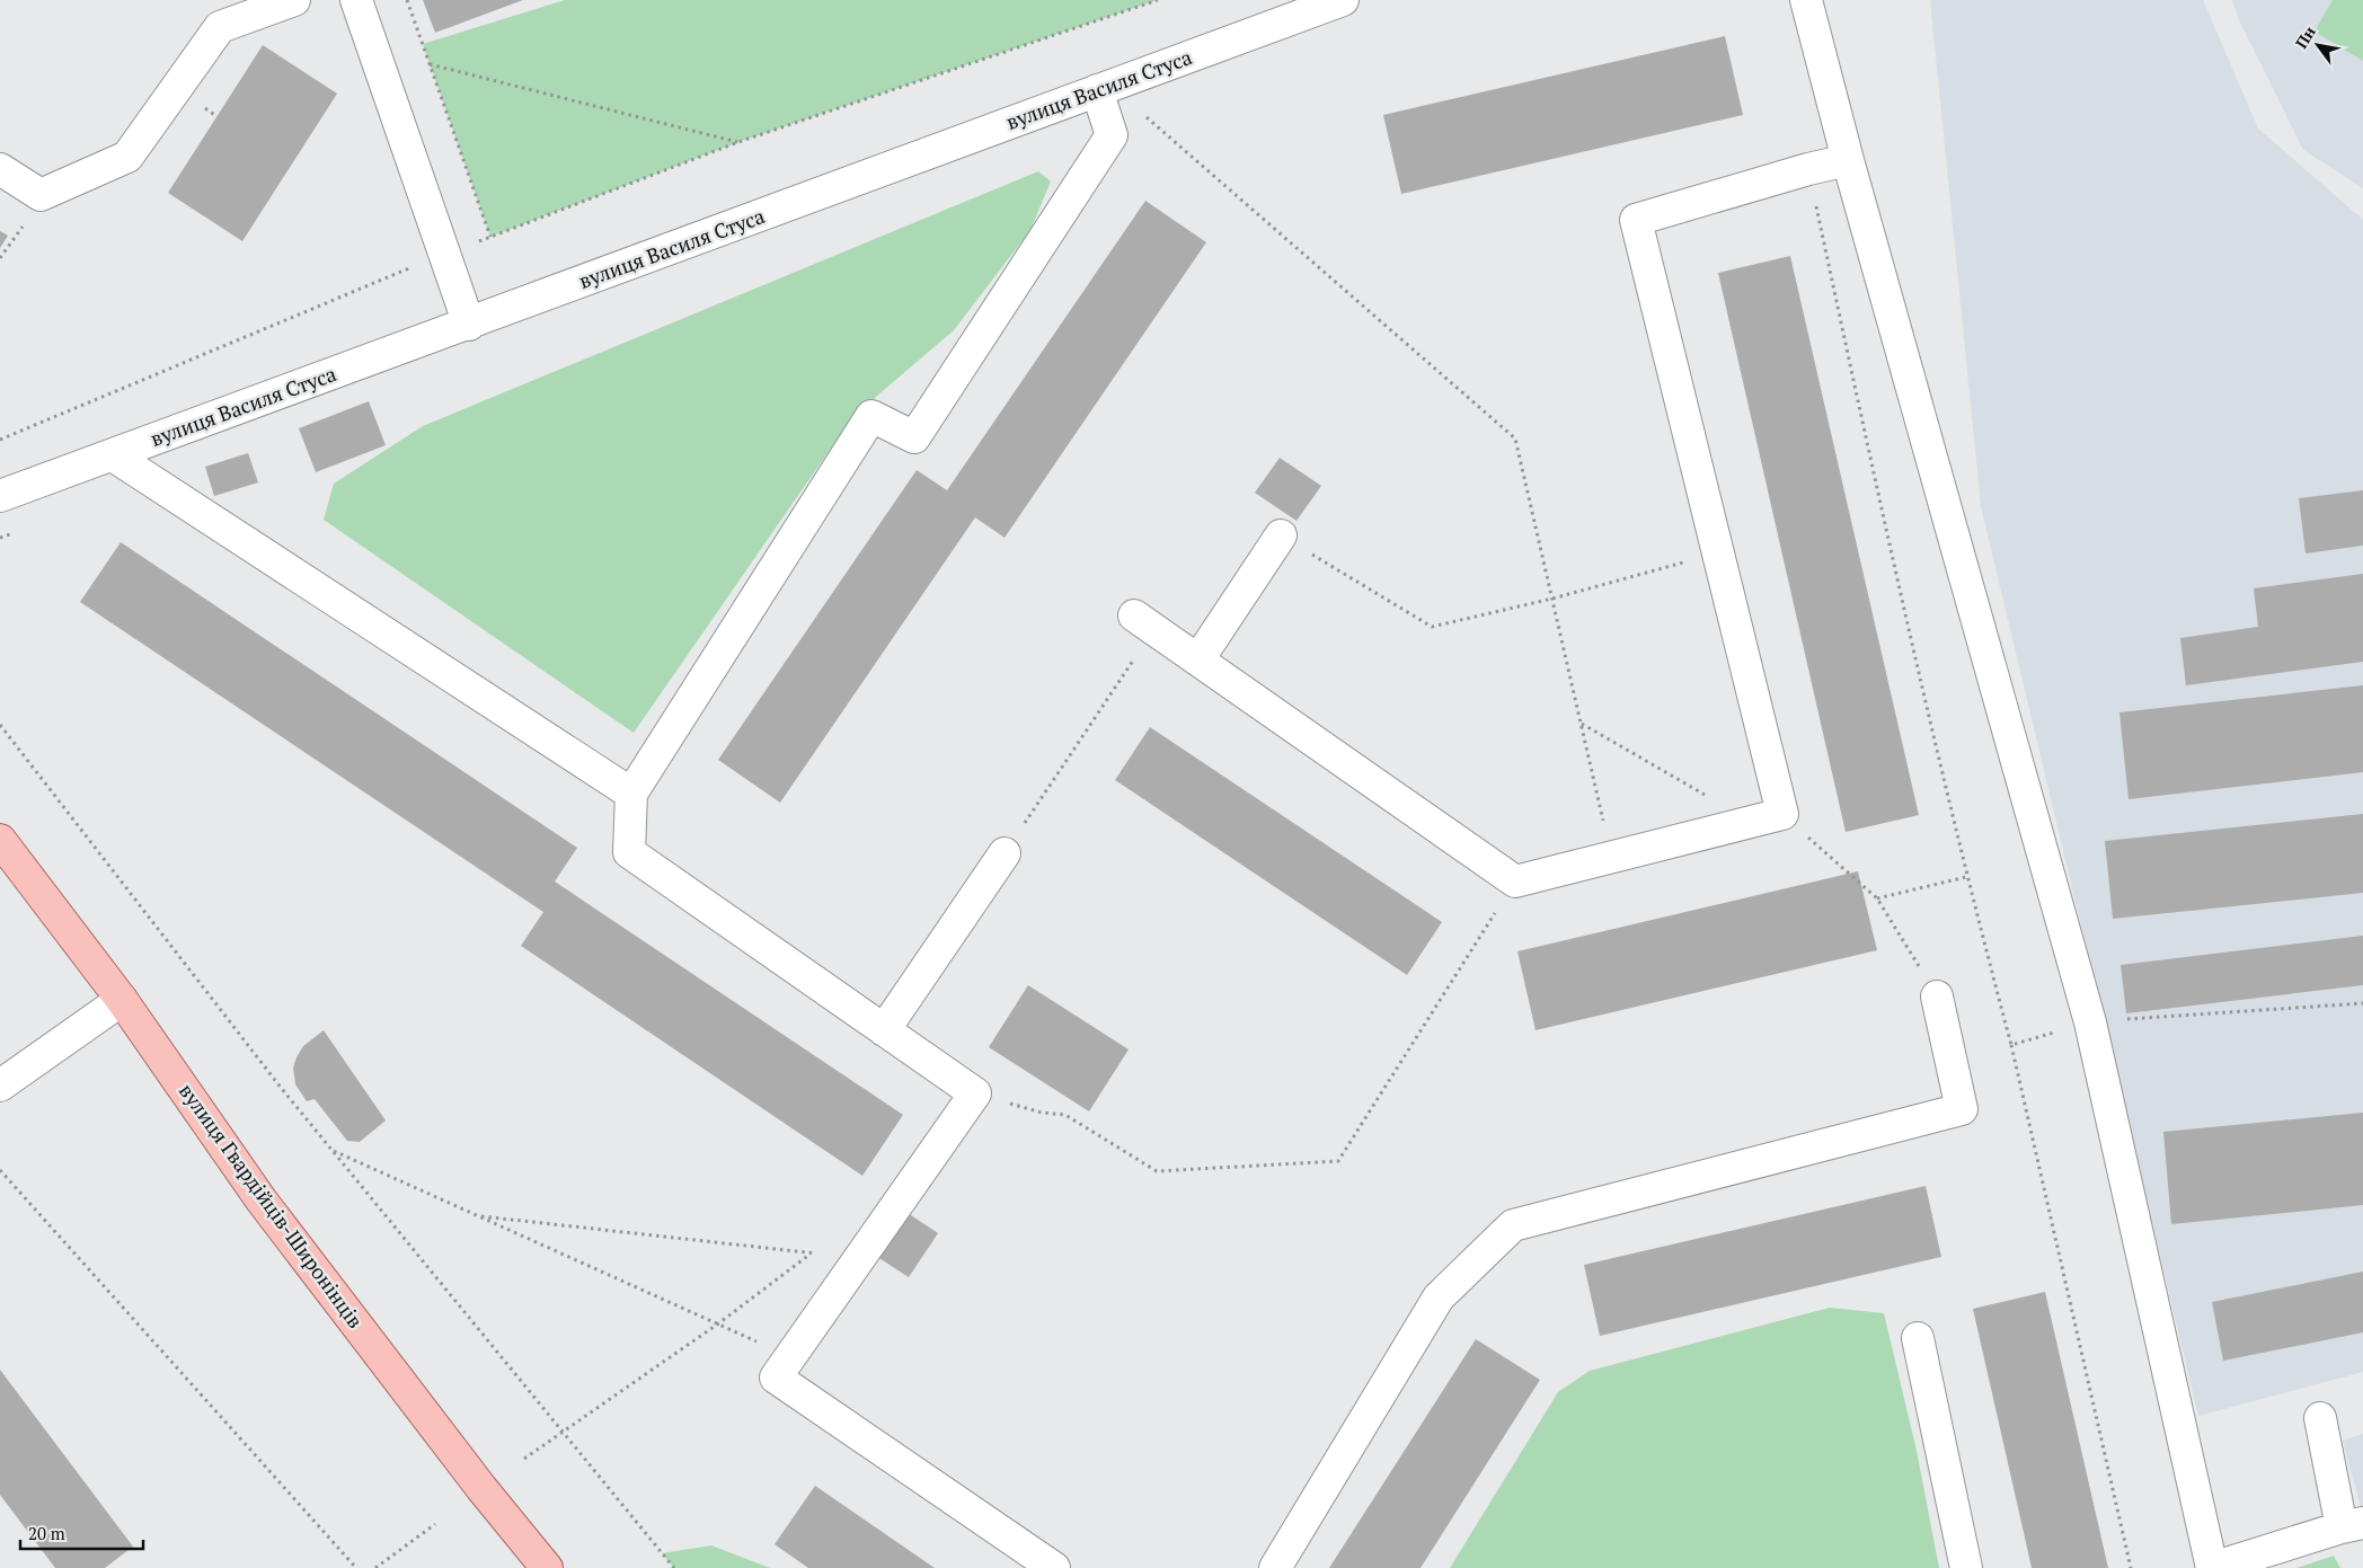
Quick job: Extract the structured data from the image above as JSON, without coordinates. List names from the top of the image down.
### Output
{
  "streets": {
    "main road": ["вулиця Гвардійців-Широнінців"],
    "street": ["вулиця Василя Стуса"]
  },
  "scale_bar": "20 m",
  "north": "top left"
}
